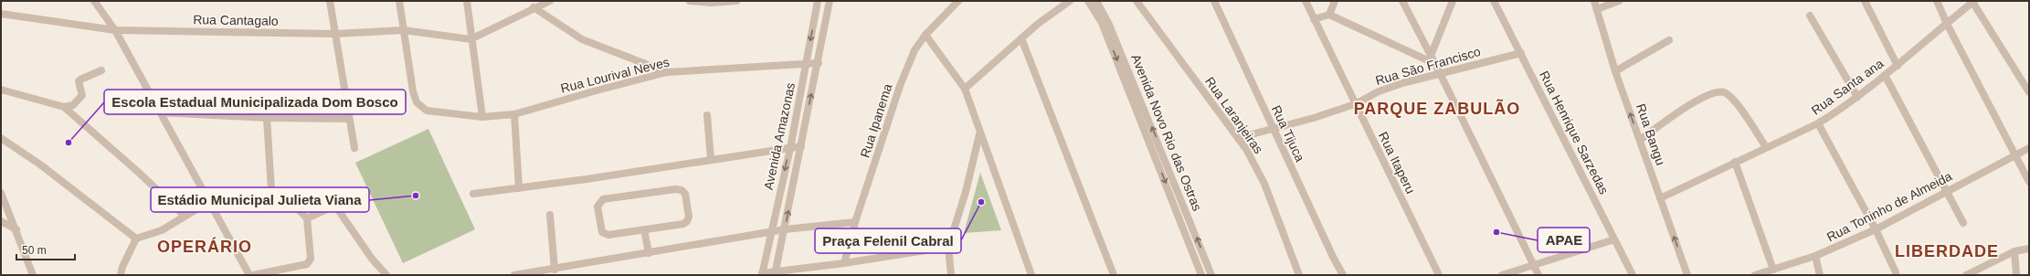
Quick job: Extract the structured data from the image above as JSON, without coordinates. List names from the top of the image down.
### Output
{
  "streets": {
    "street": [
      "Rua Cantagalo",
      "Rua São Francisco",
      "Rua Lourival Neves",
      "Rua Santa ana",
      "Rua Laranjeiras",
      "Rua Ipanema",
      "Avenida Novo Rio das Ostras",
      "Rua Henrique Sarzedas",
      "Rua Tijuca",
      "Rua Bangu",
      "Avenida Amazonas",
      "Rua Itaperu",
      "Rua Toninho de Almeida"
    ]
  },
  "crossings": [
    ["Rua Cantagalo", "Rua Lourival Neves"],
    ["Rua São Francisco", "Rua Laranjeiras"],
    ["Rua São Francisco", "Rua Henrique Sarzedas"],
    ["Rua São Francisco", "Rua Tijuca"],
    ["Rua São Francisco", "Rua Itaperu"],
    ["Rua Lourival Neves", "Avenida Amazonas"],
    ["Rua Santa ana", "Rua Bangu"]
  ],
  "one_way": ["Rua Bangu"],
  "districts": ["PARQUE ZABULÃO", "OPERÁRIO", "LIBERDADE"],
  "places": [
    "Escola Estadual Municipalizada Dom Bosco",
    "Estádio Municipal Julieta Viana",
    "Praça Felenil Cabral",
    "APAE"
  ],
  "scale_bar": "50 m"
}
